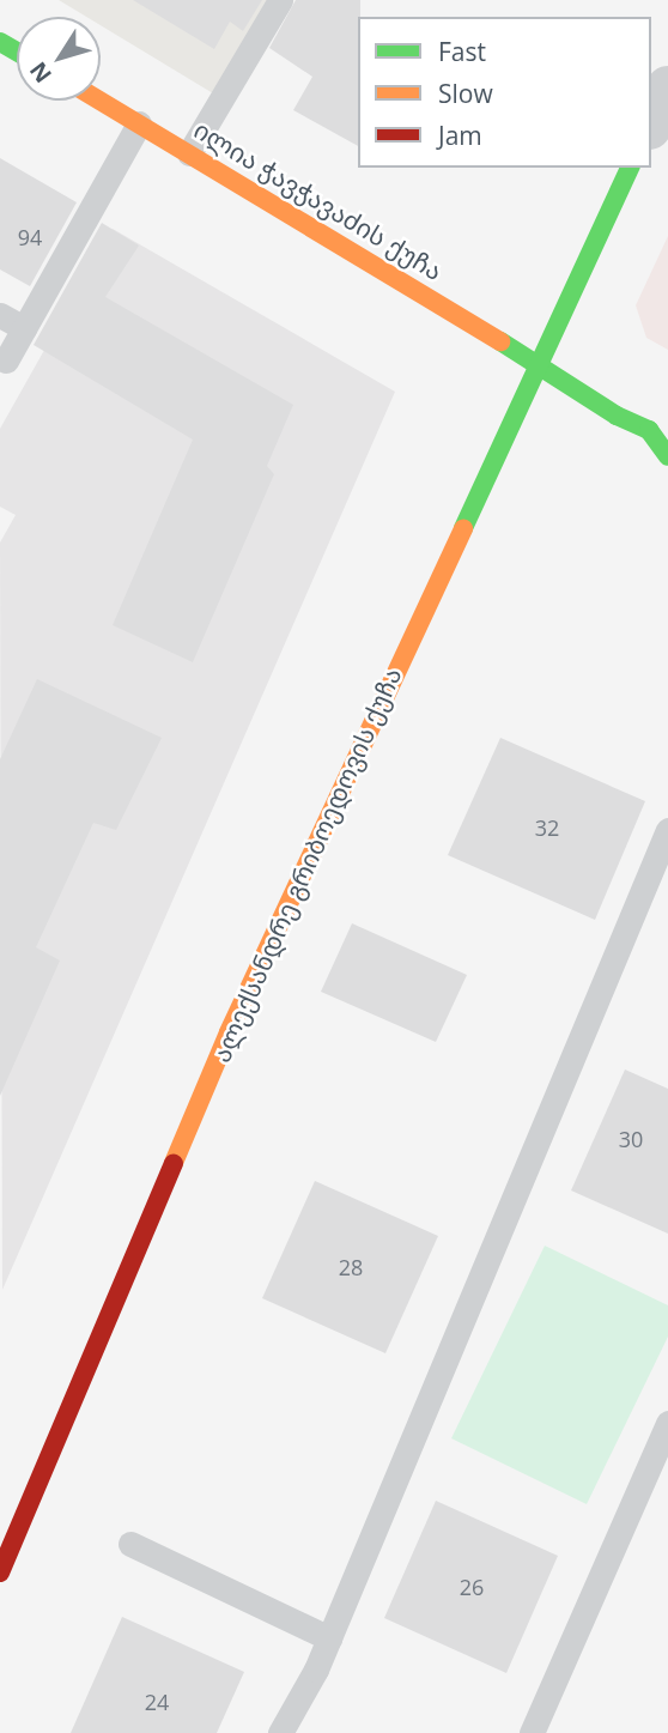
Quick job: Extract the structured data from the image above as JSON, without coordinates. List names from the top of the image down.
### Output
{
  "streets": {
    "street": ["ილია ჭავჭავაძის ქუჩა", "ალექსანდრე გრიბოედოვის ქუჩა"]
  },
  "crossings": [
    ["ილია ჭავჭავაძის ქუჩა", "ალექსანდრე გრიბოედოვის ქუჩა"]
  ],
  "house_numbers": [
    "94",
    "32",
    "30",
    "28",
    "26",
    "24"
  ],
  "legend": ["Fast", "Slow", "Jam"],
  "north": "bottom left"
}
